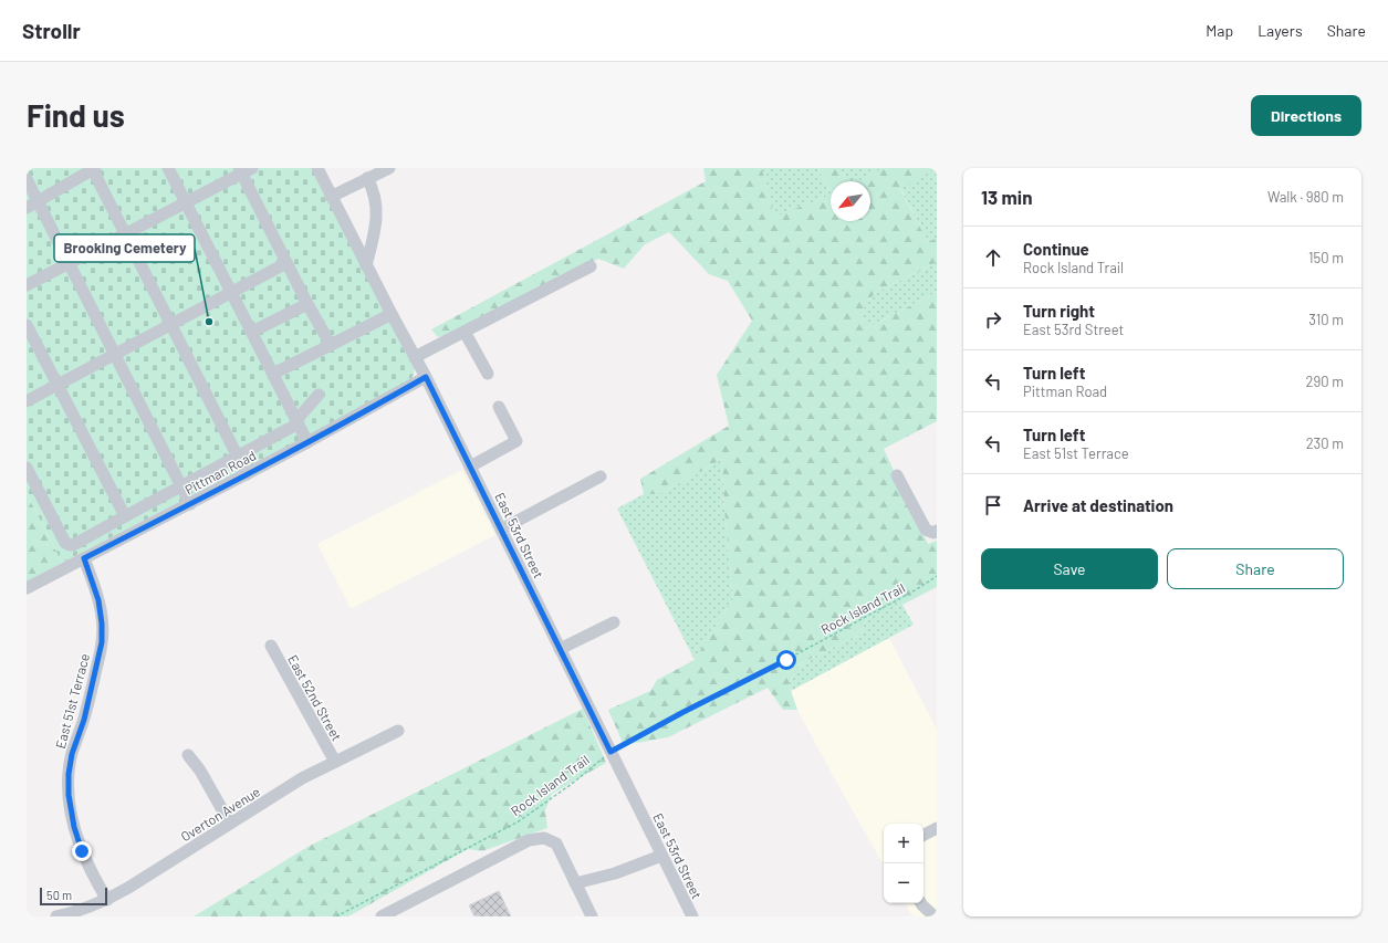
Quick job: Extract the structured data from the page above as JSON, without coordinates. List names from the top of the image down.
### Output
{
  "streets": {
    "street": [
      "Pittman Road",
      "East 53rd Street",
      "East 52nd Street",
      "East 51st Terrace",
      "Overton Avenue"
    ],
    "path": ["Rock Island Trail"]
  },
  "crossings": [
    ["Pittman Road", "East 53rd Street"],
    ["Pittman Road", "East 51st Terrace"],
    ["East 53rd Street", "Rock Island Trail"],
    ["East 52nd Street", "Overton Avenue"],
    ["East 51st Terrace", "Overton Avenue"]
  ],
  "places": ["Brooking Cemetery"],
  "scale_bar": "50 m",
  "north": "bottom left",
  "page": {
    "header": "Strollr",
    "nav": ["Map", "Layers", "Share"],
    "buttons": [
      "Directions",
      ["Save", "Share"]
    ],
    "title": "Find us",
    "heading": ["13 min", "Walk · 980 m"],
    "list": [
      ["Continue", "Rock Island Trail", "150 m"],
      ["Turn right", "East 53rd Street", "310 m"],
      ["Turn left", "Pittman Road", "290 m"],
      ["Turn left", "East 51st Terrace", "230 m"],
      "Arrive at destination"
    ],
    "map_buttons": ["+", "−"],
    "scale": "50 m"
  }
}
